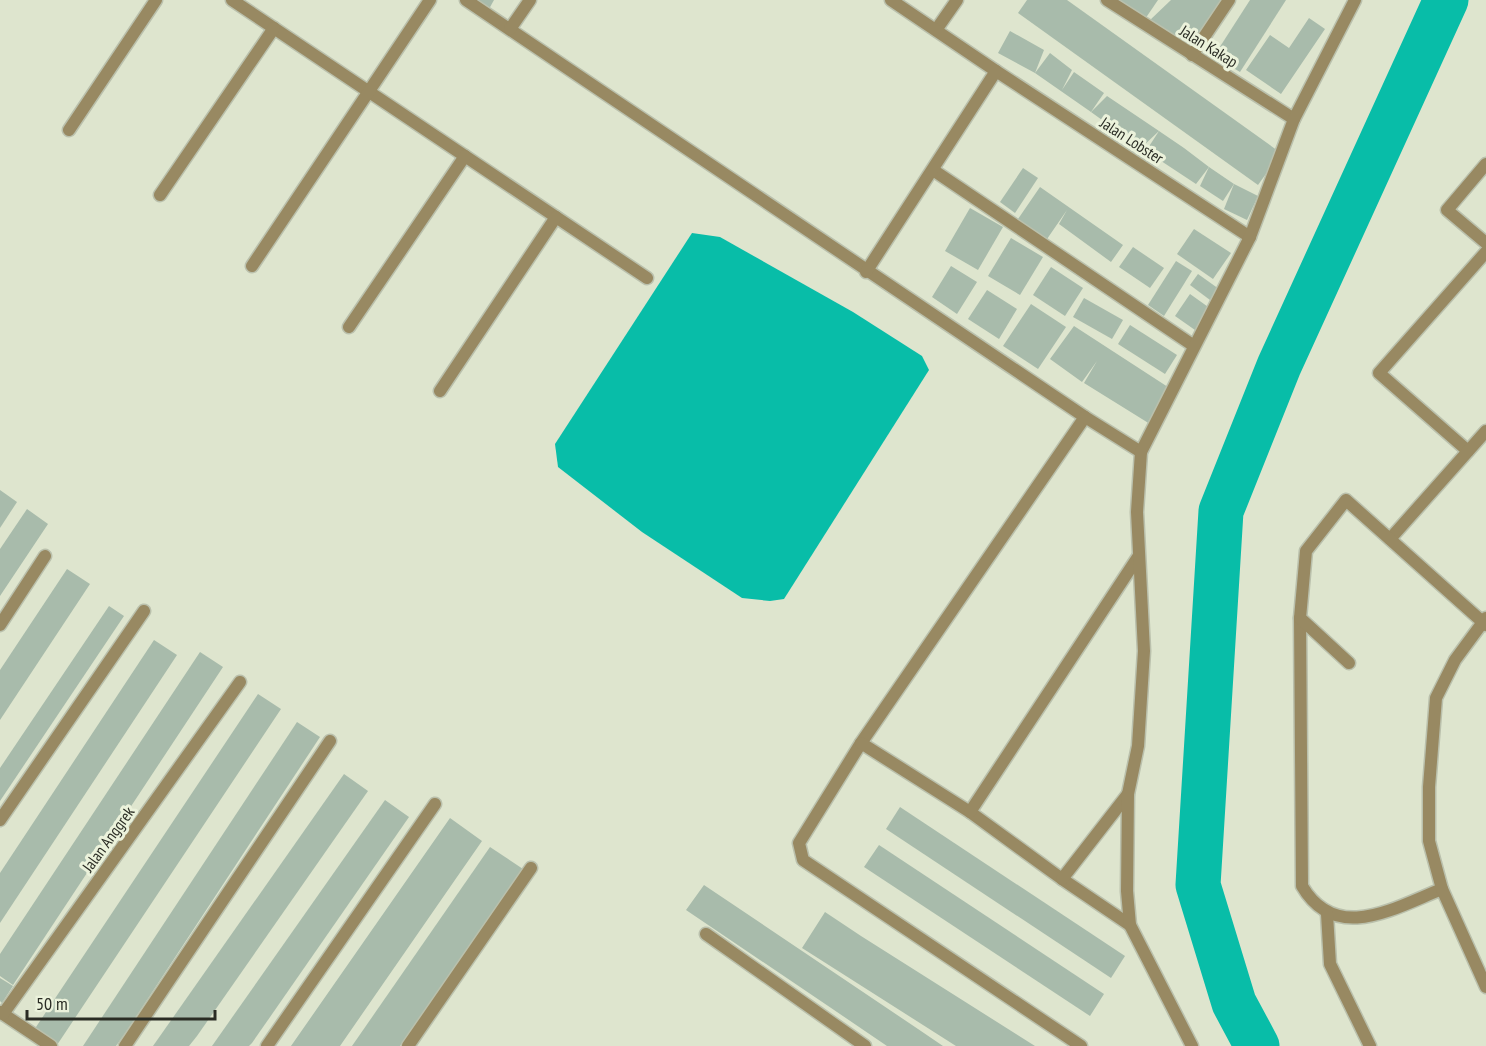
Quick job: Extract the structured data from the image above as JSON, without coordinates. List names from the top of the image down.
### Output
{
  "streets": {
    "street": ["Jalan Kakap", "Jalan Lobster", "Jalan Anggrek"]
  },
  "scale_bar": "50 m"
}
